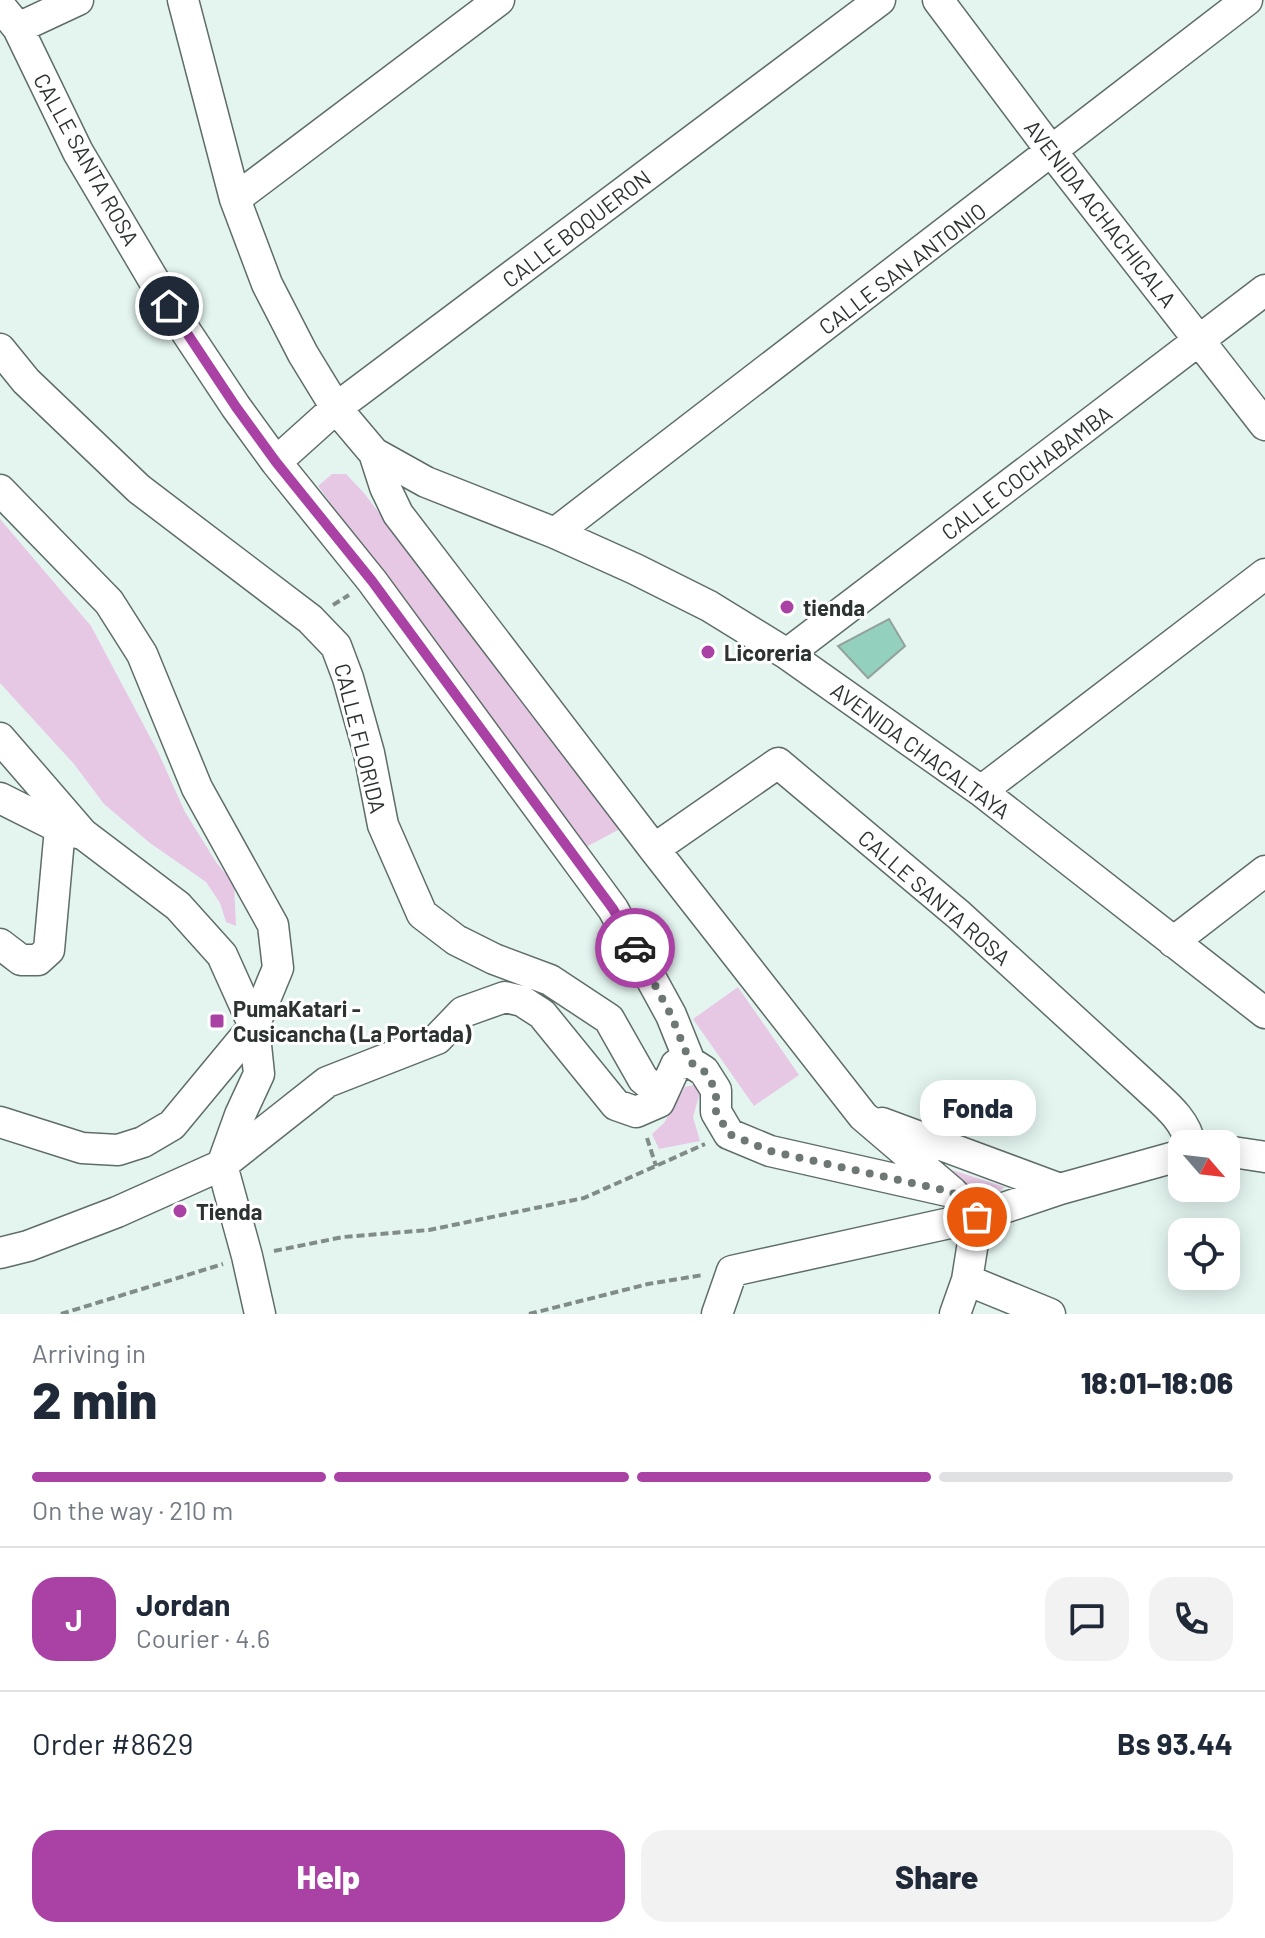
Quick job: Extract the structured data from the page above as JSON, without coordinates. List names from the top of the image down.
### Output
{
  "streets": {
    "street": [
      "CALLE SANTA ROSA",
      "AVENIDA ACHACHICALA",
      "CALLE BOQUERON",
      "CALLE SAN ANTONIO",
      "CALLE COCHABAMBA",
      "CALLE FLORIDA",
      "AVENIDA CHACALTAYA"
    ]
  },
  "crossings": [
    ["CALLE SANTA ROSA", "CALLE BOQUERON"],
    ["CALLE SANTA ROSA", "AVENIDA CHACALTAYA"],
    ["AVENIDA ACHACHICALA", "CALLE SAN ANTONIO"],
    ["AVENIDA ACHACHICALA", "CALLE COCHABAMBA"],
    ["CALLE BOQUERON", "AVENIDA CHACALTAYA"],
    ["CALLE SAN ANTONIO", "AVENIDA CHACALTAYA"],
    ["CALLE COCHABAMBA", "AVENIDA CHACALTAYA"]
  ],
  "places": {
    "other": [
      "tienda",
      "Licoreria",
      "Tienda",
      "Fonda"
    ],
    "transit": ["PumaKatari - Cusicancha (La Portada)"]
  },
  "north": "bottom right",
  "page": {
    "bubble": "Fonda",
    "heading": ["2 min", "Arriving in", "18:01–18:06"],
    "panel": [
      "Jordan",
      "Courier · 4.6",
      "Order #8629",
      "Bs 93.44"
    ],
    "bar": "On the way · 210 m",
    "round": "J",
    "buttons": ["Help", "Share"]
  }
}
